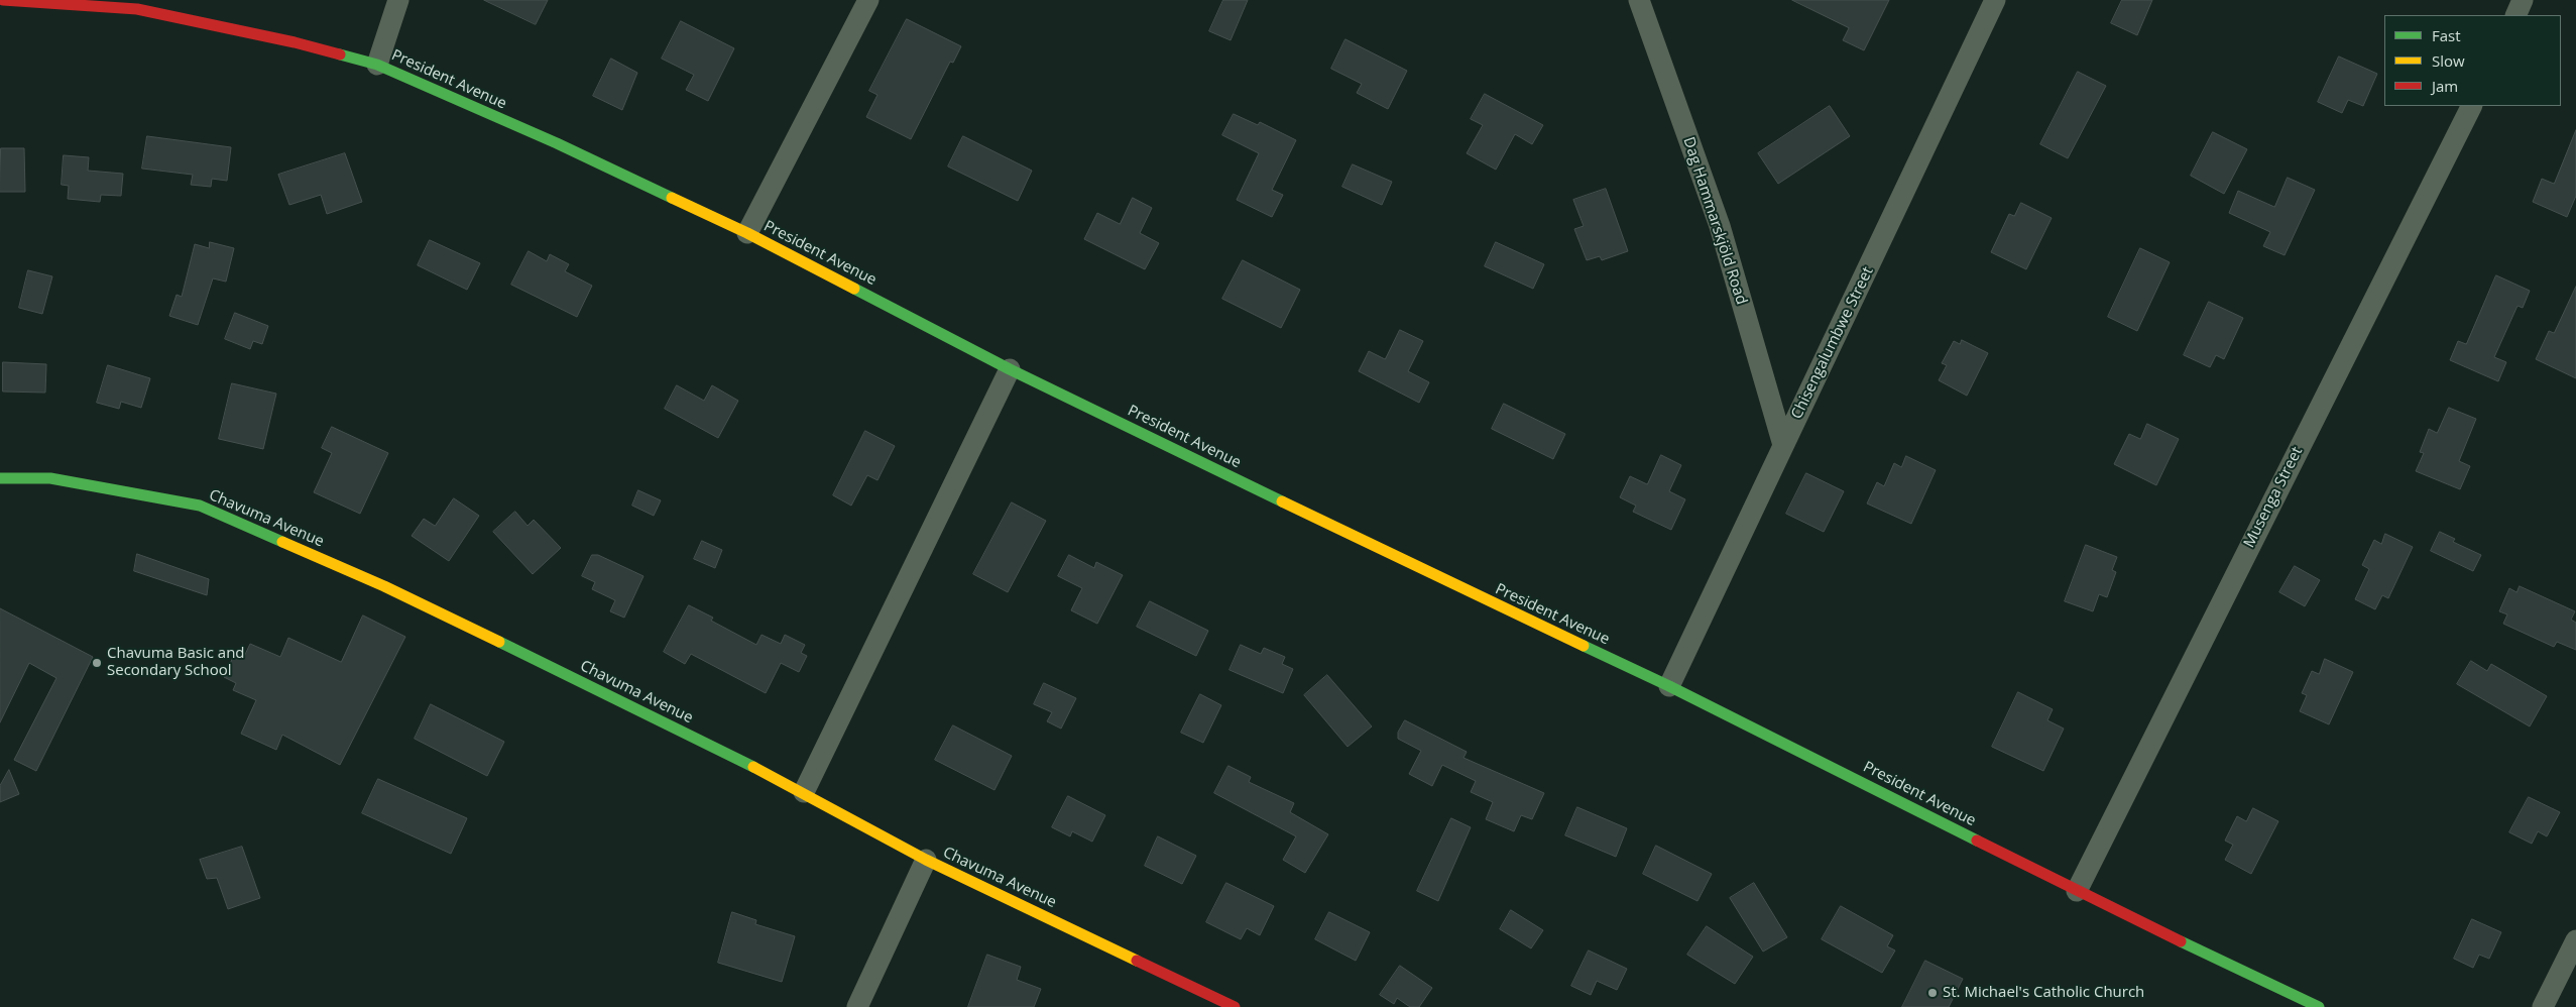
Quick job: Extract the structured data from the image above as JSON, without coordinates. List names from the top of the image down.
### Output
{
  "streets": {
    "street": [
      "President Avenue",
      "Dag Hammarskjöld Road",
      "Chisengalumbwe Street",
      "Musenga Street",
      "Chavuma Avenue"
    ]
  },
  "crossings": [
    ["President Avenue", "Chisengalumbwe Street"],
    ["President Avenue", "Musenga Street"]
  ],
  "places": ["Chavuma Basic and Secondary School", "St. Michael's Catholic Church"],
  "legend": ["Fast", "Slow", "Jam"]
}
